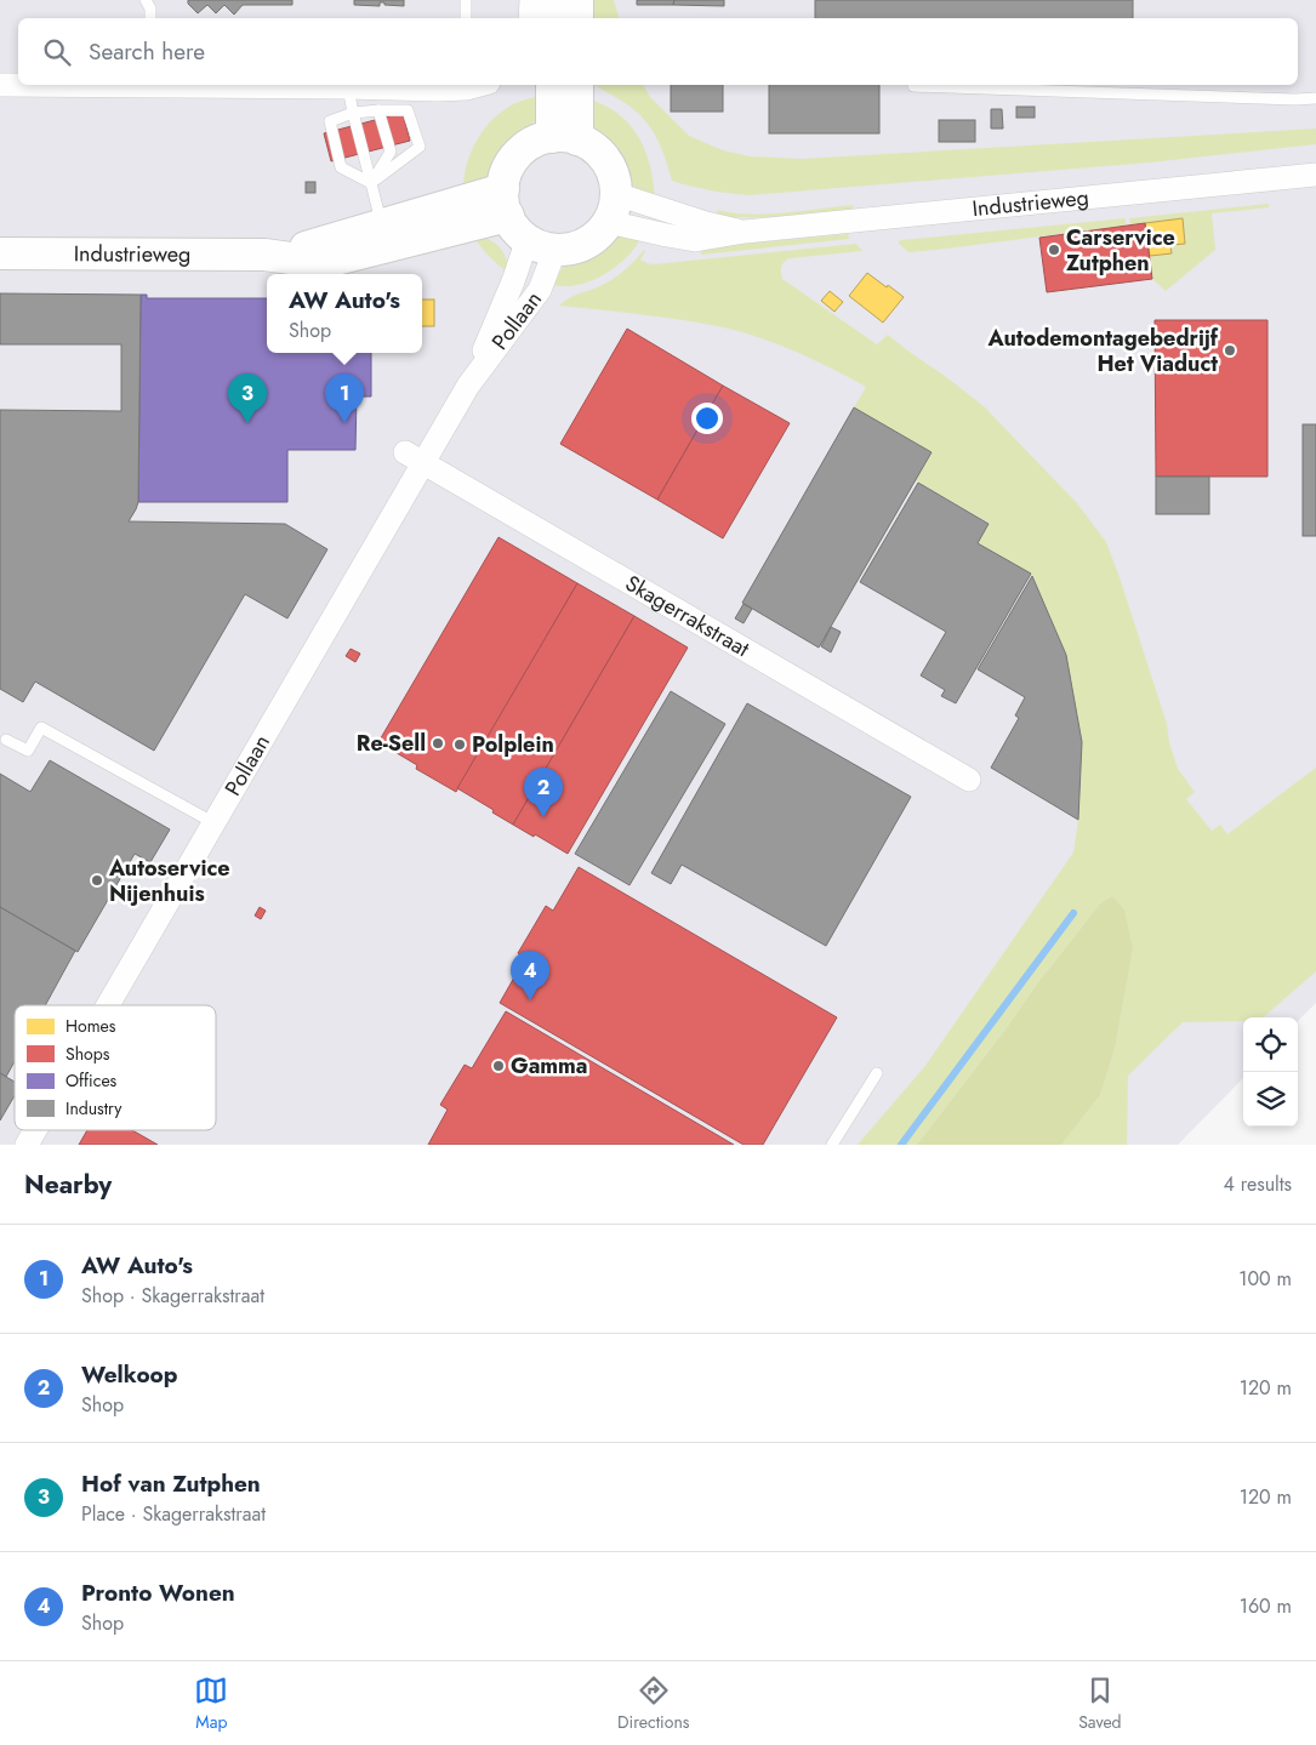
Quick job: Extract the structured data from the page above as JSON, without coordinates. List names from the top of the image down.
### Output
{
  "streets": {
    "street": ["Industrieweg", "Pollaan", "Skagerrakstraat"]
  },
  "crossings": [
    ["Industrieweg", "Pollaan"],
    ["Pollaan", "Skagerrakstraat"]
  ],
  "places": [
    "Carservice Zutphen",
    "Autodemontagebedrijf Het Viaduct",
    "Re-Sell",
    "Polplein",
    "Autoservice Nijenhuis",
    "Gamma"
  ],
  "legend": [
    "Homes",
    "Shops",
    "Offices",
    "Industry"
  ],
  "page": {
    "search": "Search here",
    "popup": ["AW Auto's", "Shop"],
    "pins": [
      "1",
      "3",
      "2",
      "4"
    ],
    "heading": ["Nearby", "4 results"],
    "list": [
      {
        "mark": "1",
        "name": "AW Auto's",
        "note": "Shop · Skagerrakstraat",
        "value": "100 m"
      },
      {
        "mark": "2",
        "name": "Welkoop",
        "note": "Shop",
        "value": "120 m"
      },
      {
        "mark": "3",
        "name": "Hof van Zutphen",
        "note": "Place · Skagerrakstraat",
        "value": "120 m"
      },
      {
        "mark": "4",
        "name": "Pronto Wonen",
        "note": "Shop",
        "value": "160 m"
      }
    ],
    "nav": ["Map", "Directions", "Saved"]
  }
}
